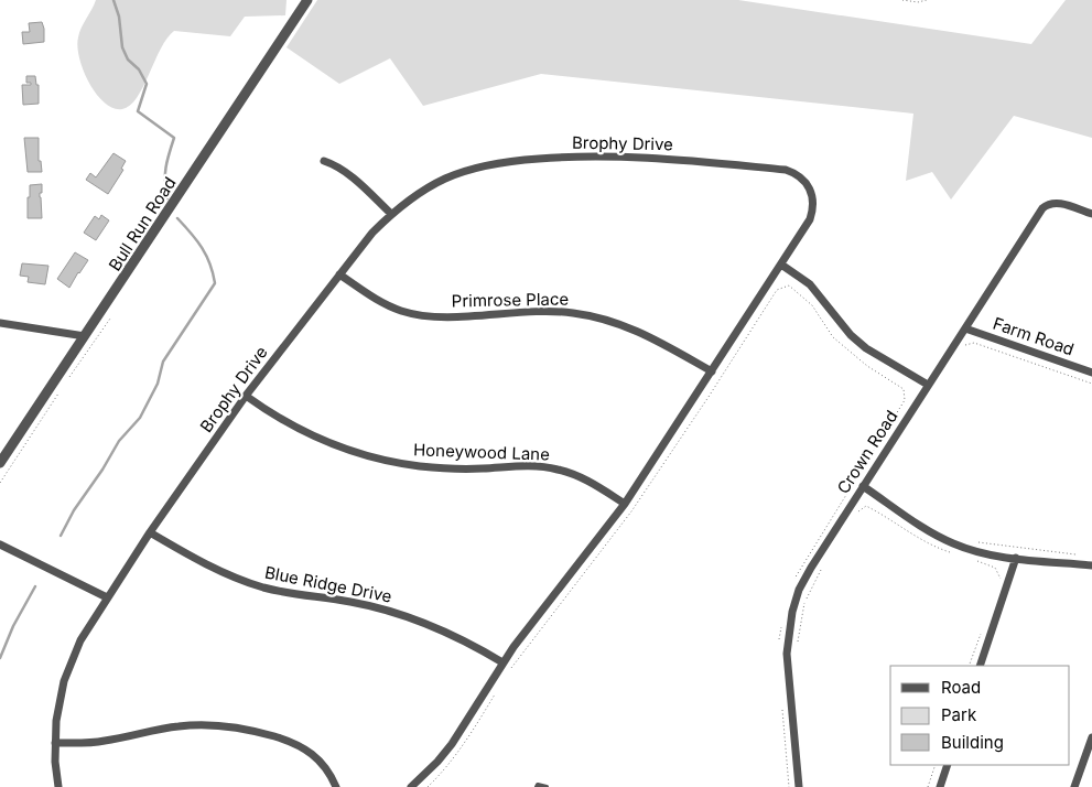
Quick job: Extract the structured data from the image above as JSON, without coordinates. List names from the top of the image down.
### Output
{
  "streets": {
    "street": [
      "Brophy Drive",
      "Bull Run Road",
      "Primrose Place",
      "Farm Road",
      "Honeywood Lane",
      "Crown Road",
      "Blue Ridge Drive"
    ]
  },
  "crossings": [
    ["Brophy Drive", "Primrose Place"],
    ["Brophy Drive", "Honeywood Lane"],
    ["Brophy Drive", "Blue Ridge Drive"],
    ["Farm Road", "Crown Road"]
  ],
  "legend": ["Road", "Park", "Building"]
}
